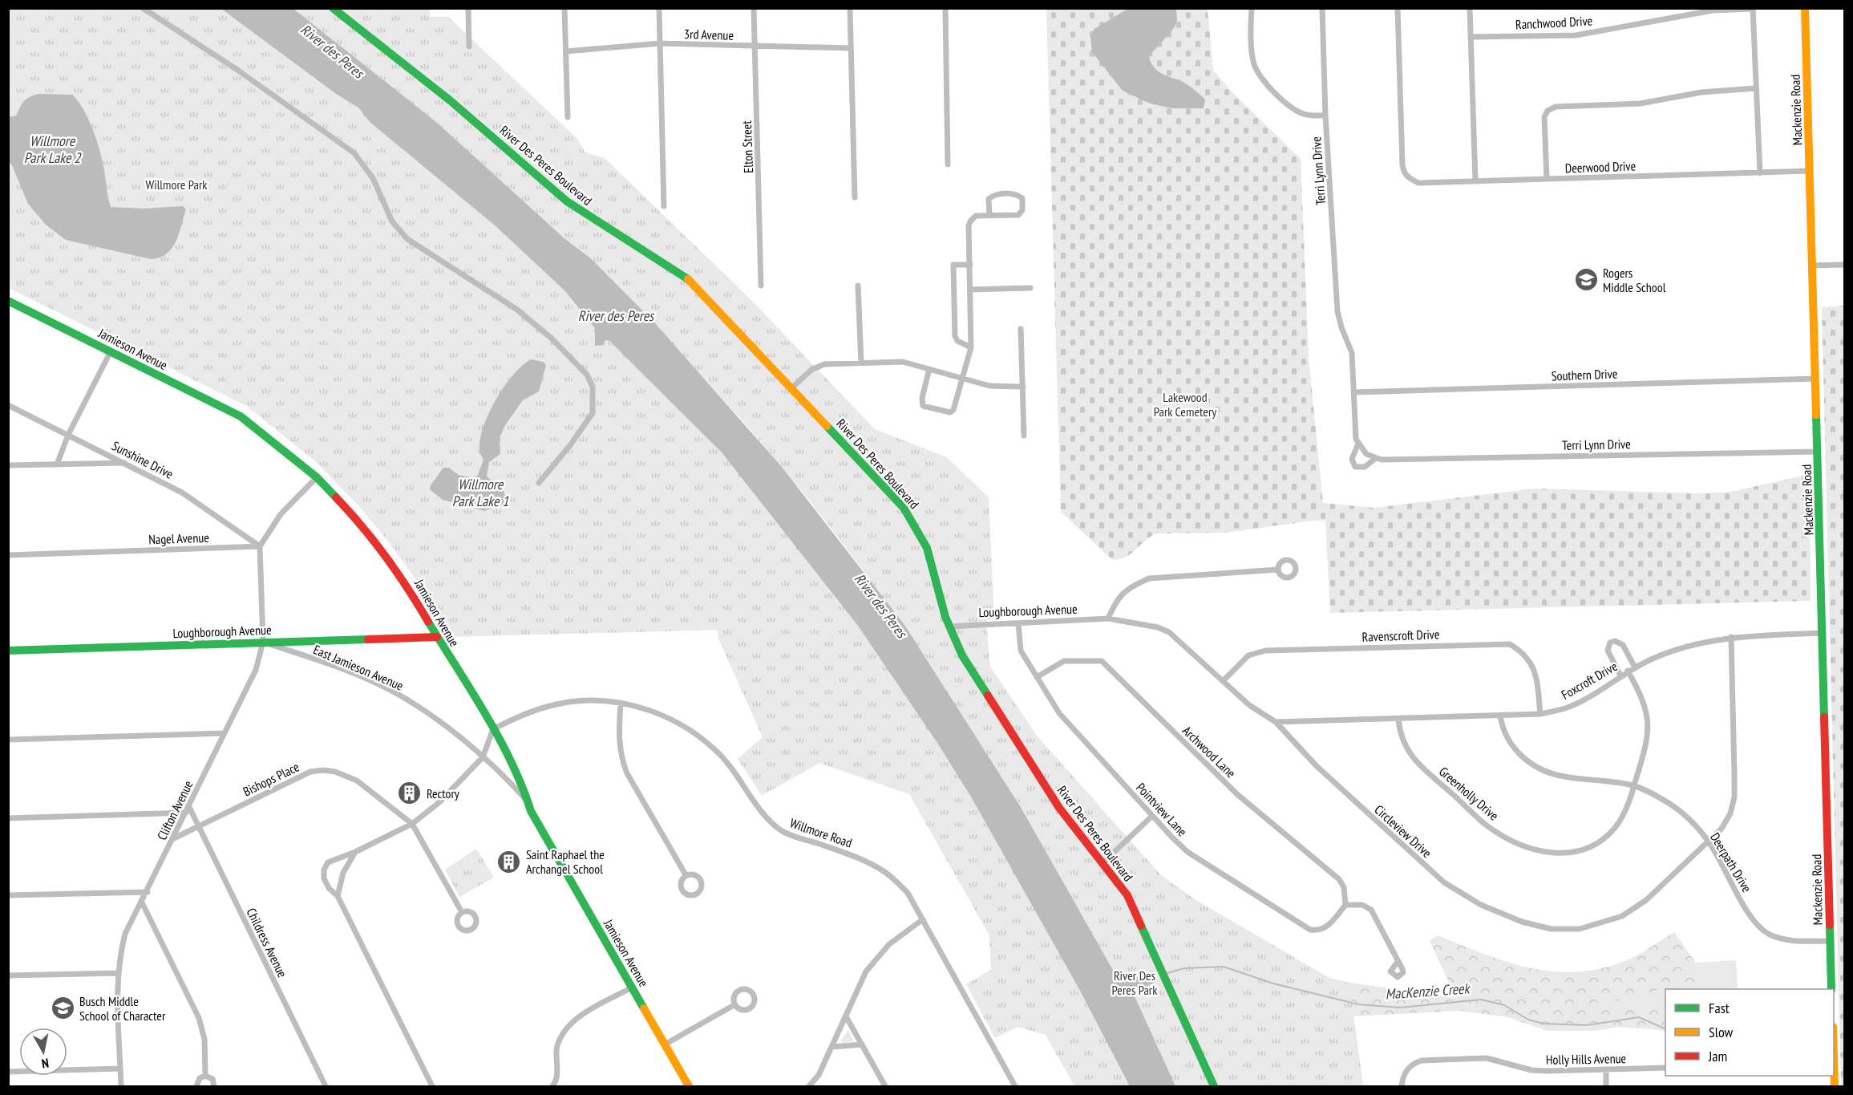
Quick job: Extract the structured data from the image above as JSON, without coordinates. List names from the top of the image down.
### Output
{
  "streets": {
    "main road": [
      "Mackenzie Road",
      "River Des Peres Boulevard",
      "Jamieson Avenue",
      "Loughborough Avenue"
    ],
    "street": [
      "Ranchwood Drive",
      "3rd Avenue",
      "Elton Street",
      "Deerwood Drive",
      "Terri Lynn Drive",
      "Southern Drive",
      "Sunshine Drive",
      "Nagel Avenue",
      "Ravenscroft Drive",
      "East Jamieson Avenue",
      "Foxcroft Drive",
      "Archwood Lane",
      "Bishops Place",
      "Greenholly Drive",
      "Pointview Lane",
      "Clifton Avenue",
      "Circleview Drive",
      "Willmore Road",
      "Deerpath Drive",
      "Childress Avenue",
      "Holly Hills Avenue"
    ]
  },
  "crossings": [
    ["3rd Avenue", "Elton Street"],
    ["Mackenzie Road", "Deerwood Drive"],
    ["Mackenzie Road", "Terri Lynn Drive"],
    ["Mackenzie Road", "Southern Drive"],
    ["Mackenzie Road", "Foxcroft Drive"],
    ["Mackenzie Road", "Deerpath Drive"],
    ["River Des Peres Boulevard", "Loughborough Avenue"],
    ["Terri Lynn Drive", "Southern Drive"],
    ["Jamieson Avenue", "Loughborough Avenue"],
    ["Jamieson Avenue", "East Jamieson Avenue"],
    ["Jamieson Avenue", "Willmore Road"],
    ["Sunshine Drive", "Nagel Avenue"],
    ["Sunshine Drive", "Clifton Avenue"],
    ["Nagel Avenue", "Clifton Avenue"],
    ["Loughborough Avenue", "East Jamieson Avenue"],
    ["Loughborough Avenue", "Pointview Lane"],
    ["Loughborough Avenue", "Clifton Avenue"],
    ["Loughborough Avenue", "Circleview Drive"],
    ["Ravenscroft Drive", "Foxcroft Drive"],
    ["Ravenscroft Drive", "Circleview Drive"],
    ["East Jamieson Avenue", "Clifton Avenue"],
    ["Foxcroft Drive", "Greenholly Drive"],
    ["Foxcroft Drive", "Circleview Drive"],
    ["Foxcroft Drive", "Deerpath Drive"],
    ["Archwood Lane", "Pointview Lane"],
    ["Bishops Place", "Clifton Avenue"],
    ["Bishops Place", "Childress Avenue"],
    ["Greenholly Drive", "Deerpath Drive"],
    ["Clifton Avenue", "Childress Avenue"],
    ["Circleview Drive", "Deerpath Drive"]
  ],
  "water": [
    "River des Peres",
    "Willmore Park Lake 2",
    "Willmore Park Lake 1",
    "MacKenzie Creek"
  ],
  "parks": ["Willmore Park", "Lakewood Park Cemetery", "River Des Peres Park"],
  "places": {
    "school or university": ["Rogers Middle School", "Busch Middle School of Character"],
    "building": ["Rectory", "Saint Raphael the Archangel School"]
  },
  "legend": ["Fast", "Slow", "Jam"],
  "north": "bottom"
}
